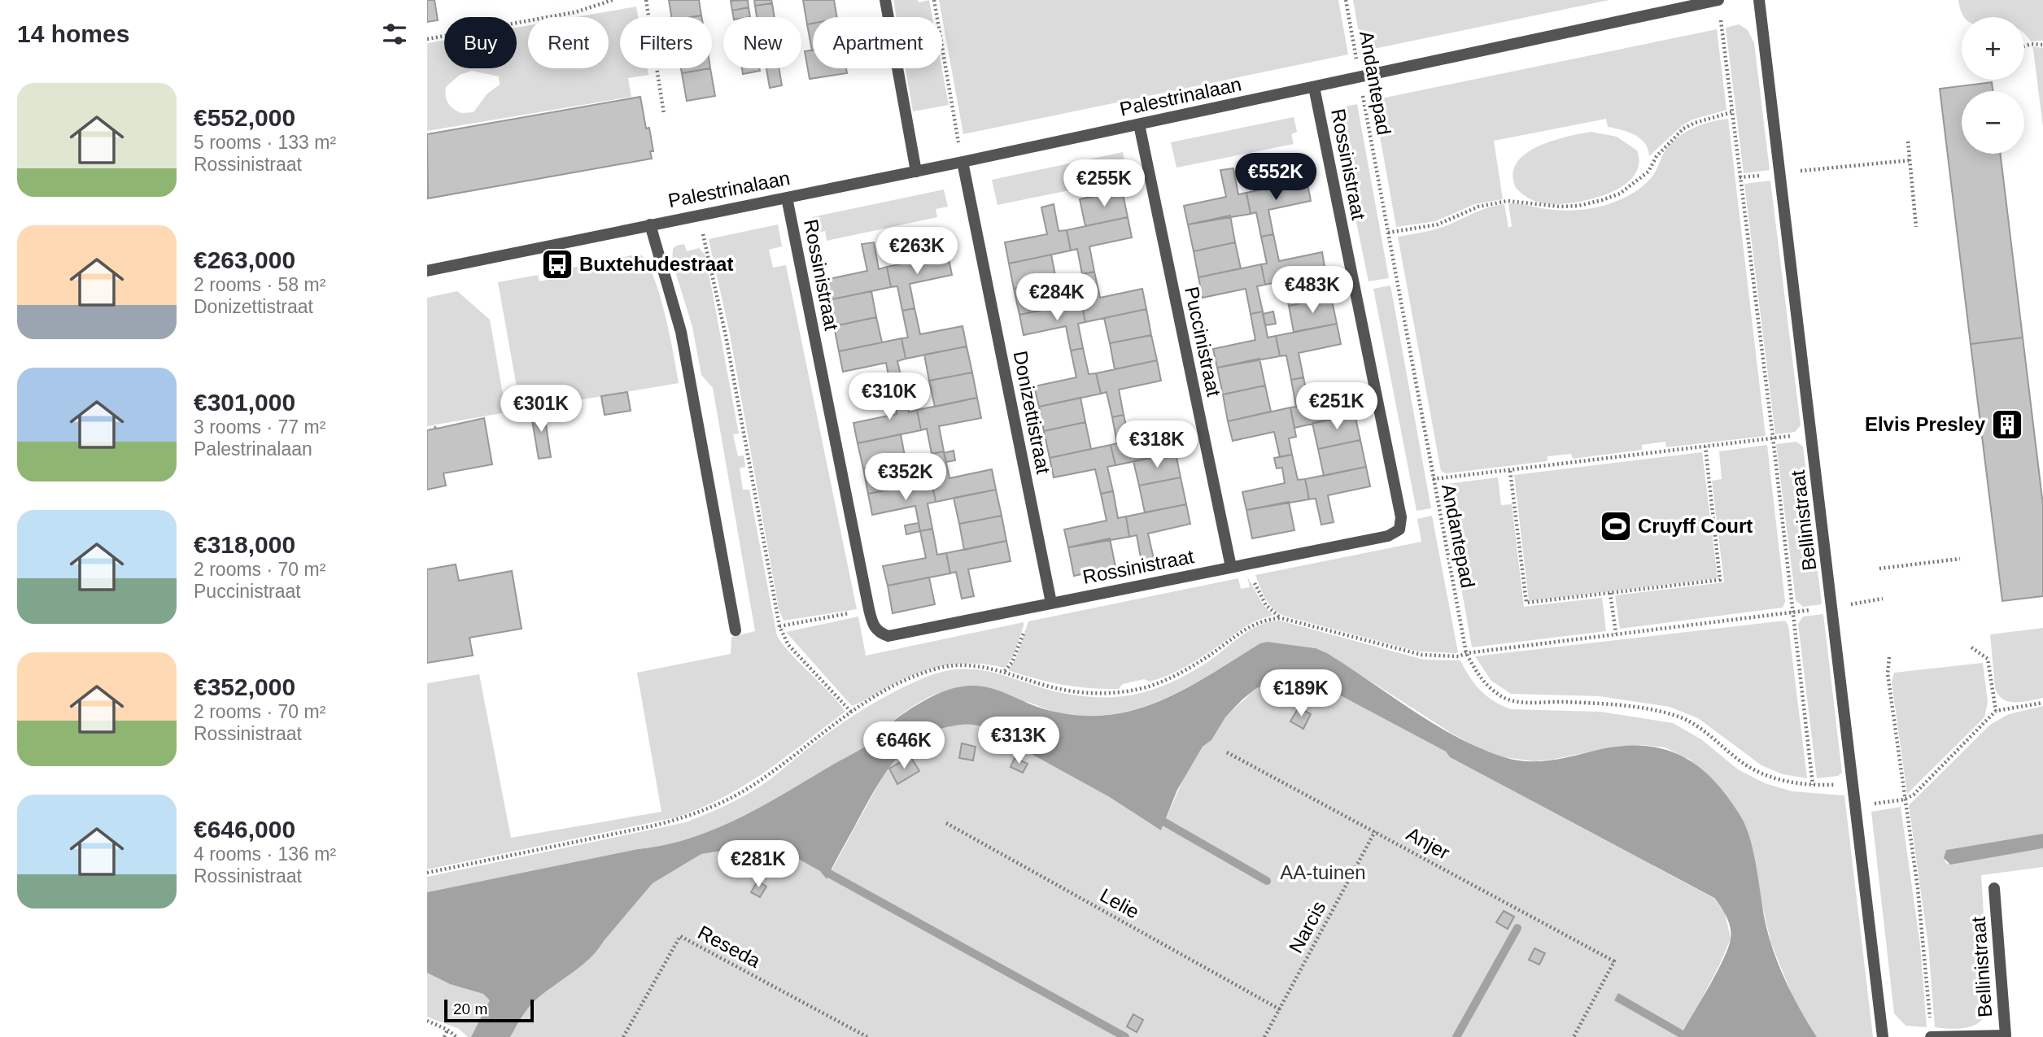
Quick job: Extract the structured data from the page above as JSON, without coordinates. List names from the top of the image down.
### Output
{
  "streets": {
    "street": [
      "Palestrinalaan",
      "Rossinistraat",
      "Puccinistraat",
      "Donizettistraat",
      "Bellinistraat"
    ],
    "path": [
      "Andantepad",
      "Anjer",
      "Lelie",
      "Narcis",
      "Reseda"
    ]
  },
  "crossings": [
    ["Andantepad", "Palestrinalaan"],
    ["Andantepad", "Bellinistraat"],
    ["Palestrinalaan", "Rossinistraat"],
    ["Palestrinalaan", "Puccinistraat"],
    ["Palestrinalaan", "Donizettistraat"],
    ["Rossinistraat", "Puccinistraat"],
    ["Rossinistraat", "Donizettistraat"],
    ["Anjer", "Narcis"],
    ["Lelie", "Narcis"]
  ],
  "parks": ["AA-tuinen"],
  "places": {
    "bus stop": ["Buxtehudestraat"],
    "building": ["Elvis Presley"],
    "sports": ["Cruyff Court"]
  },
  "scale_bar": "20 m",
  "page": {
    "heading": "14 homes",
    "map_buttons": ["+", "−"],
    "chip": [
      "Buy",
      "Rent",
      "Filters",
      "New",
      "Apartment"
    ],
    "list": [
      {
        "name": "€552,000",
        "note": "5 rooms · 133 m² · Rossinistraat"
      },
      {
        "name": "€263,000",
        "note": "2 rooms · 58 m² · Donizettistraat"
      },
      {
        "name": "€301,000",
        "note": "3 rooms · 77 m² · Palestrinalaan"
      },
      {
        "name": "€318,000",
        "note": "2 rooms · 70 m² · Puccinistraat"
      },
      {
        "name": "€352,000",
        "note": "2 rooms · 70 m² · Rossinistraat"
      },
      {
        "name": "€646,000",
        "note": "4 rooms · 136 m² · Rossinistraat"
      }
    ],
    "price": [
      "€552K",
      "€255K",
      "€263K",
      "€483K",
      "€284K",
      "€310K",
      "€251K",
      "€301K",
      "€318K",
      "€352K",
      "€189K",
      "€313K",
      "€646K",
      "€281K"
    ],
    "scale": "20 m"
  }
}
